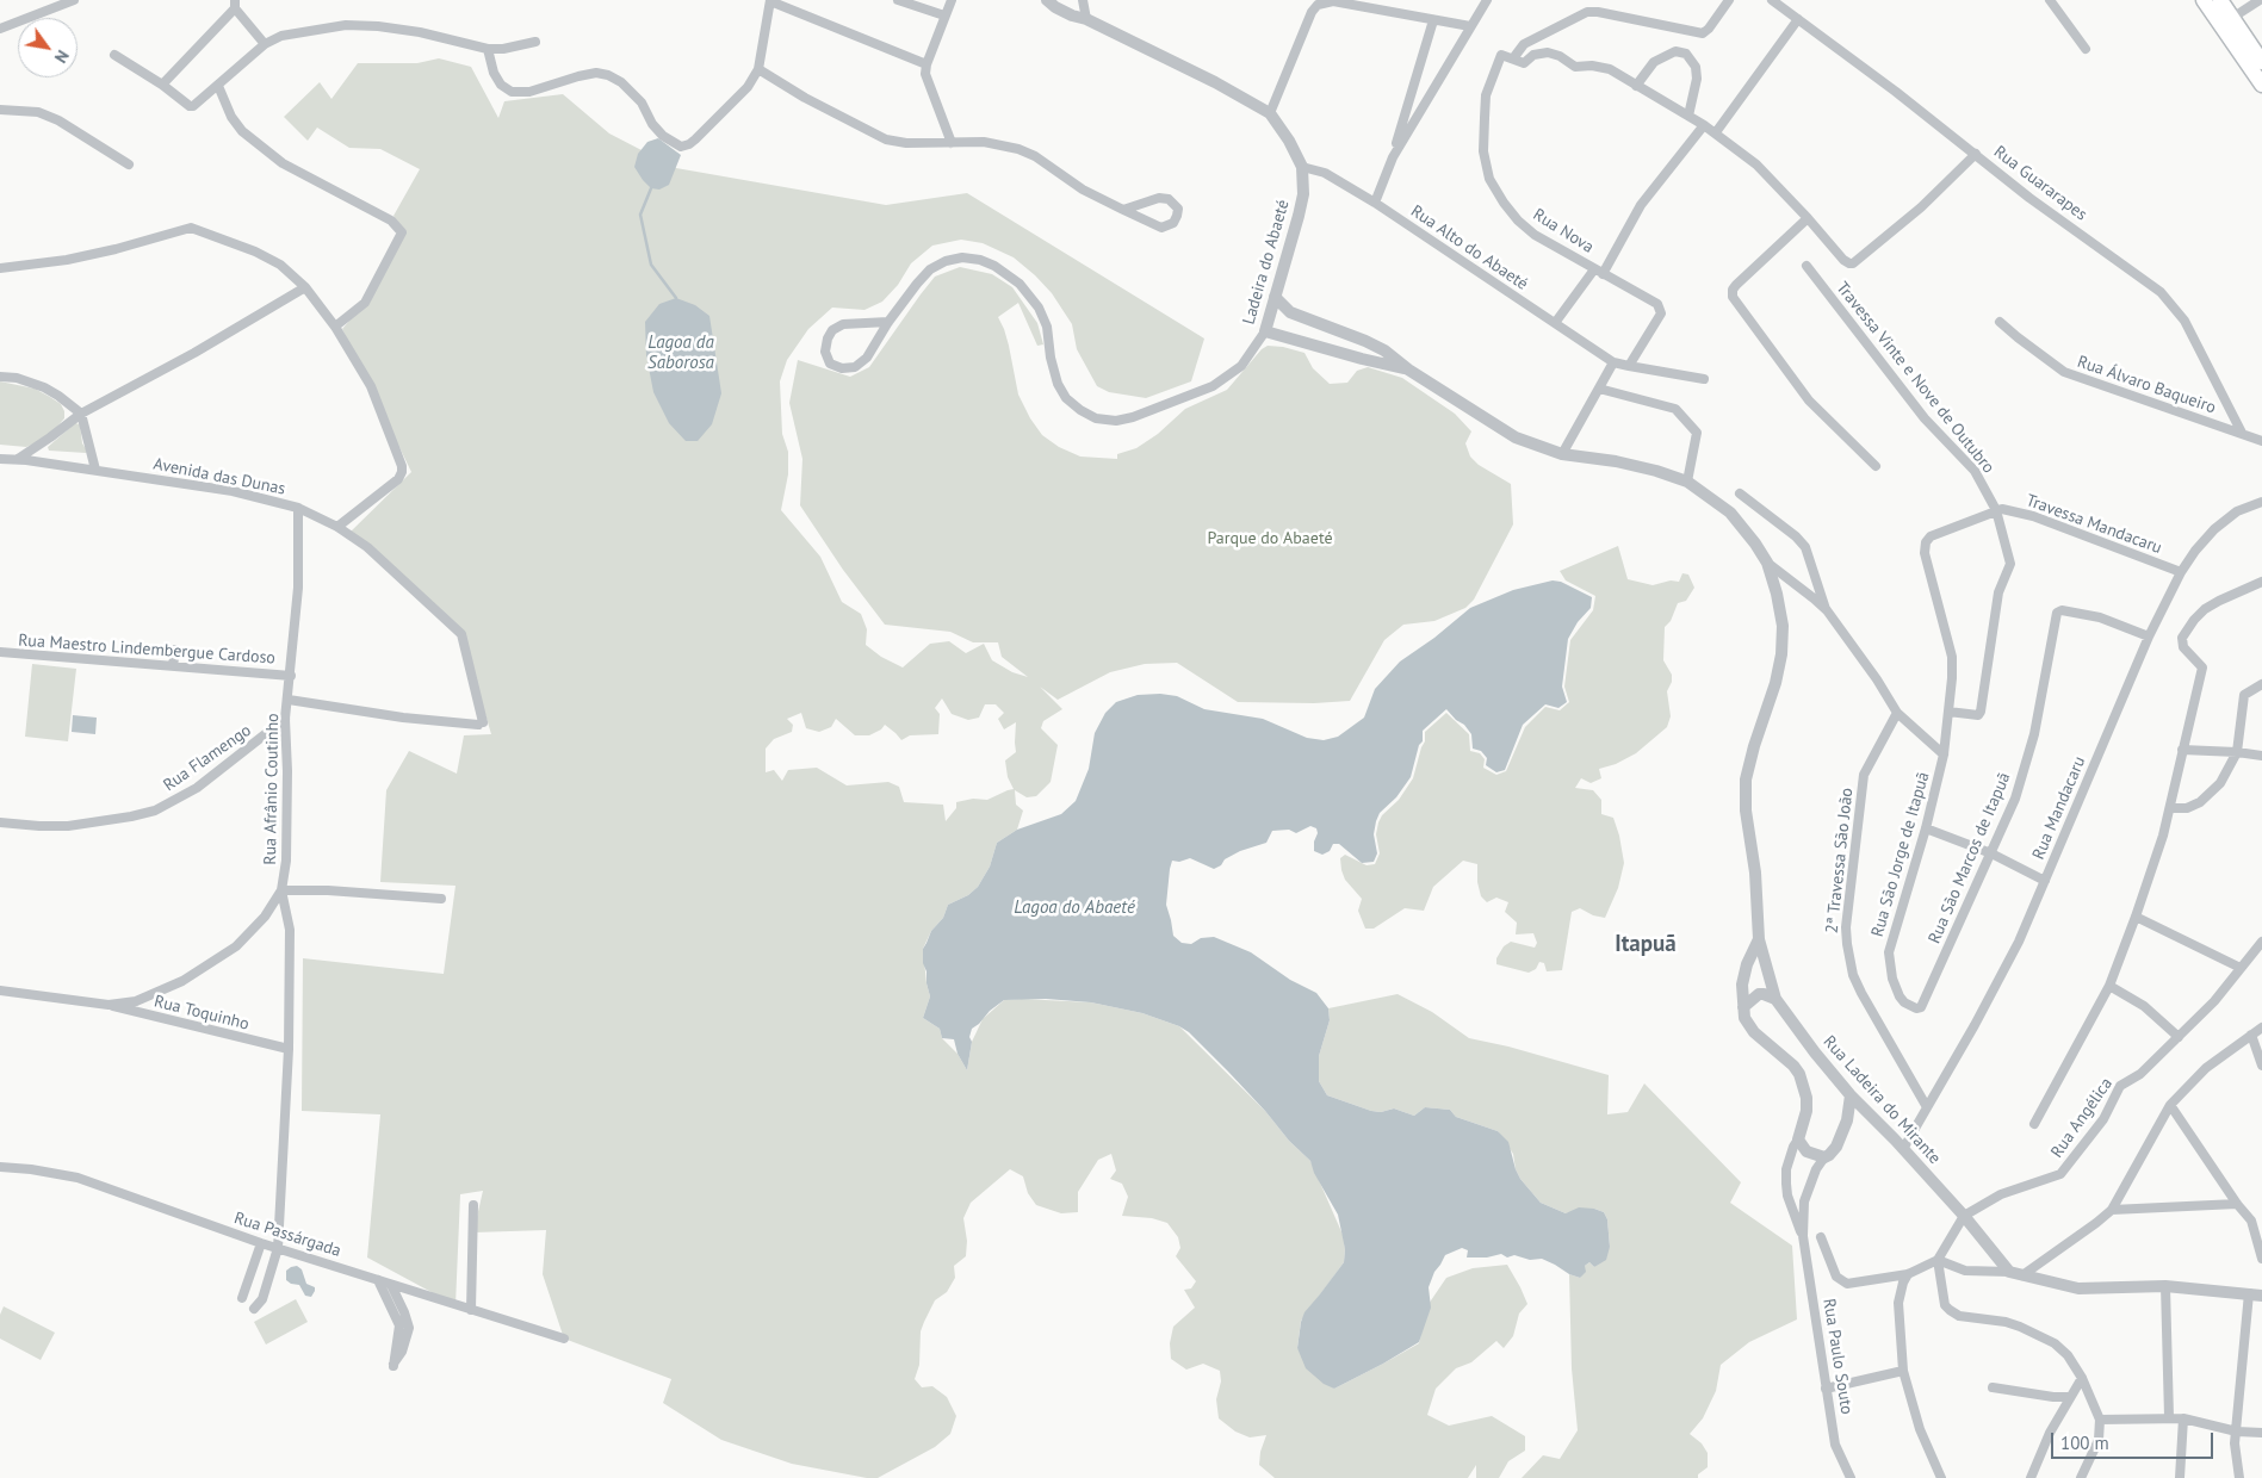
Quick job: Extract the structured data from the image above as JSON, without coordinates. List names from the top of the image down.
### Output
{
  "streets": {
    "street": [
      "Rua Guararapes",
      "Rua Nova",
      "Rua Alto do Abaeté",
      "Ladeira do Abaeté",
      "Travessa Vinte e Nove de Outubro",
      "Rua Álvaro Baqueiro",
      "Avenida das Dunas",
      "Travessa Mandacaru",
      "Rua Maestro Lindembergue Cardoso",
      "Rua Flamengo",
      "Rua Afrânio Coutinho",
      "Rua Mandacaru",
      "Rua São Jorge de Itapuã",
      "Rua São Marcos de Itapuã",
      "2ª Travessa São João",
      "Rua Toquinho",
      "Rua Ladeira do Mirante",
      "Rua Angélica",
      "Rua Passárgada",
      "Rua Paulo Souto"
    ]
  },
  "crossings": [
    ["Rua Guararapes", "Rua Álvaro Baqueiro"],
    ["Rua Nova", "Rua Alto do Abaeté"],
    ["Rua Alto do Abaeté", "Ladeira do Abaeté"],
    ["Ladeira do Abaeté", "Rua Ladeira do Mirante"],
    ["Travessa Vinte e Nove de Outubro", "Travessa Mandacaru"],
    ["Travessa Vinte e Nove de Outubro", "Rua São Jorge de Itapuã"],
    ["Avenida das Dunas", "Rua Afrânio Coutinho"],
    ["Travessa Mandacaru", "Rua Mandacaru"],
    ["Travessa Mandacaru", "Rua São Jorge de Itapuã"],
    ["Rua Maestro Lindembergue Cardoso", "Rua Afrânio Coutinho"],
    ["Rua Flamengo", "Rua Afrânio Coutinho"],
    ["Rua Afrânio Coutinho", "Rua Toquinho"],
    ["Rua Afrânio Coutinho", "Rua Passárgada"],
    ["Rua Mandacaru", "Rua São Marcos de Itapuã"],
    ["Rua Mandacaru", "2ª Travessa São João"],
    ["Rua Mandacaru", "Rua Ladeira do Mirante"],
    ["Rua São Jorge de Itapuã", "Rua São Marcos de Itapuã"],
    ["Rua São Jorge de Itapuã", "2ª Travessa São João"],
    ["Rua São Jorge de Itapuã", "Rua Ladeira do Mirante"],
    ["Rua Ladeira do Mirante", "Rua Angélica"],
    ["Rua Ladeira do Mirante", "Rua Paulo Souto"]
  ],
  "districts": ["Itapuã"],
  "water": ["Lagoa da Saborosa", "Lagoa do Abaeté"],
  "parks": ["Parque do Abaeté"],
  "scale_bar": "100 m",
  "north": "bottom right"
}
